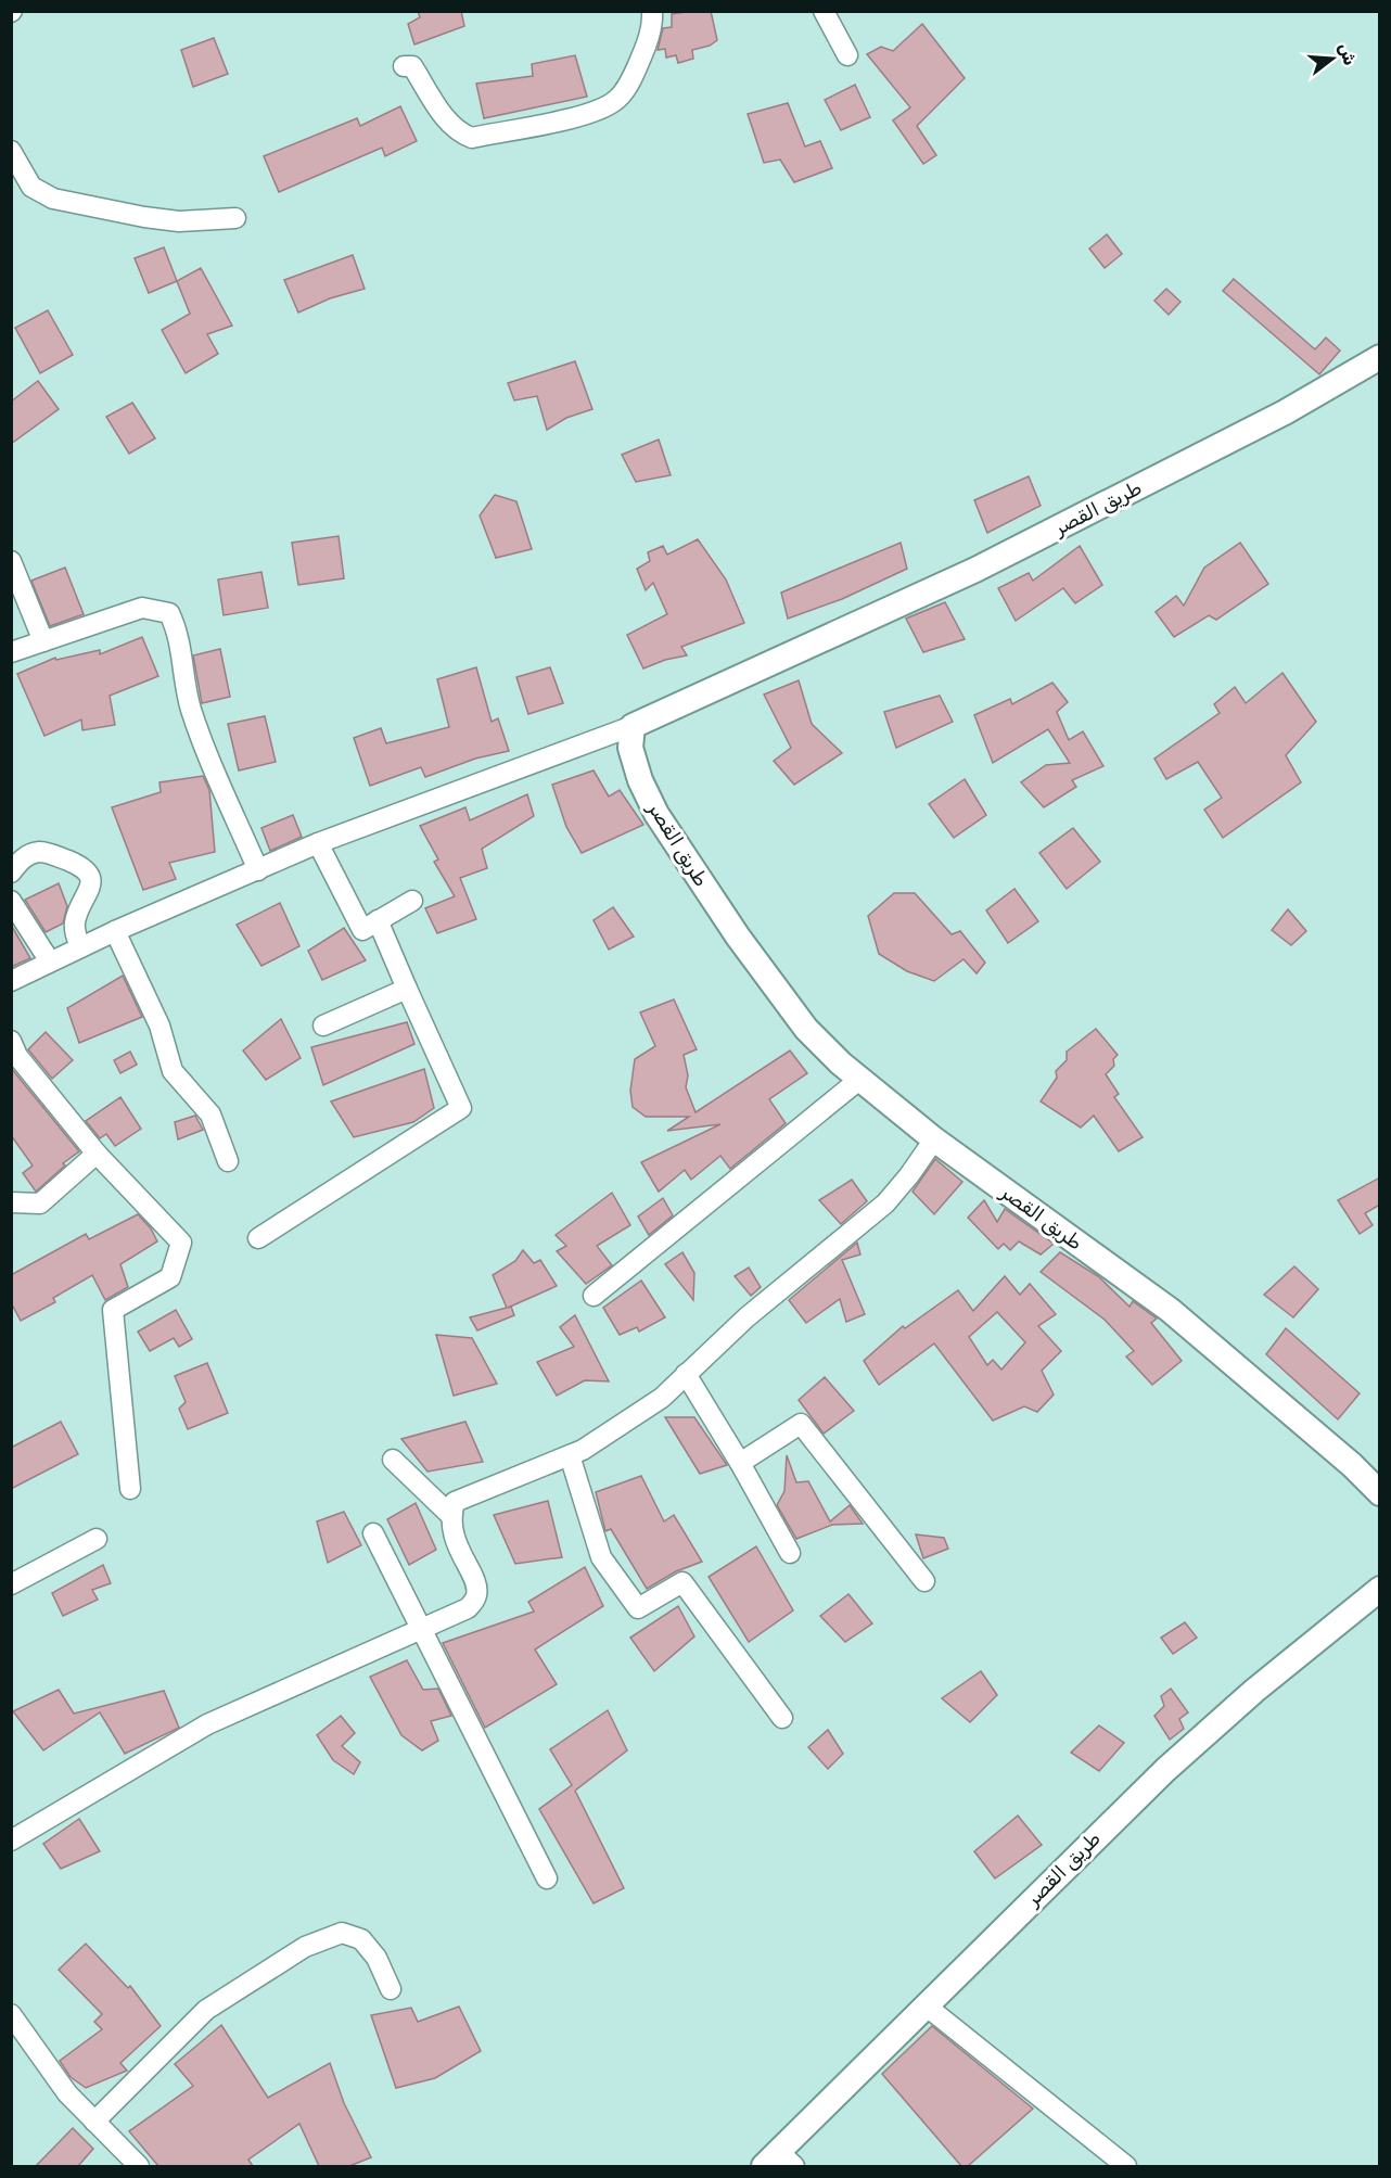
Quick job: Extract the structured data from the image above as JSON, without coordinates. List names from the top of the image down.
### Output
{
  "streets": {
    "street": ["طريق القصر"]
  },
  "north": "right"
}
